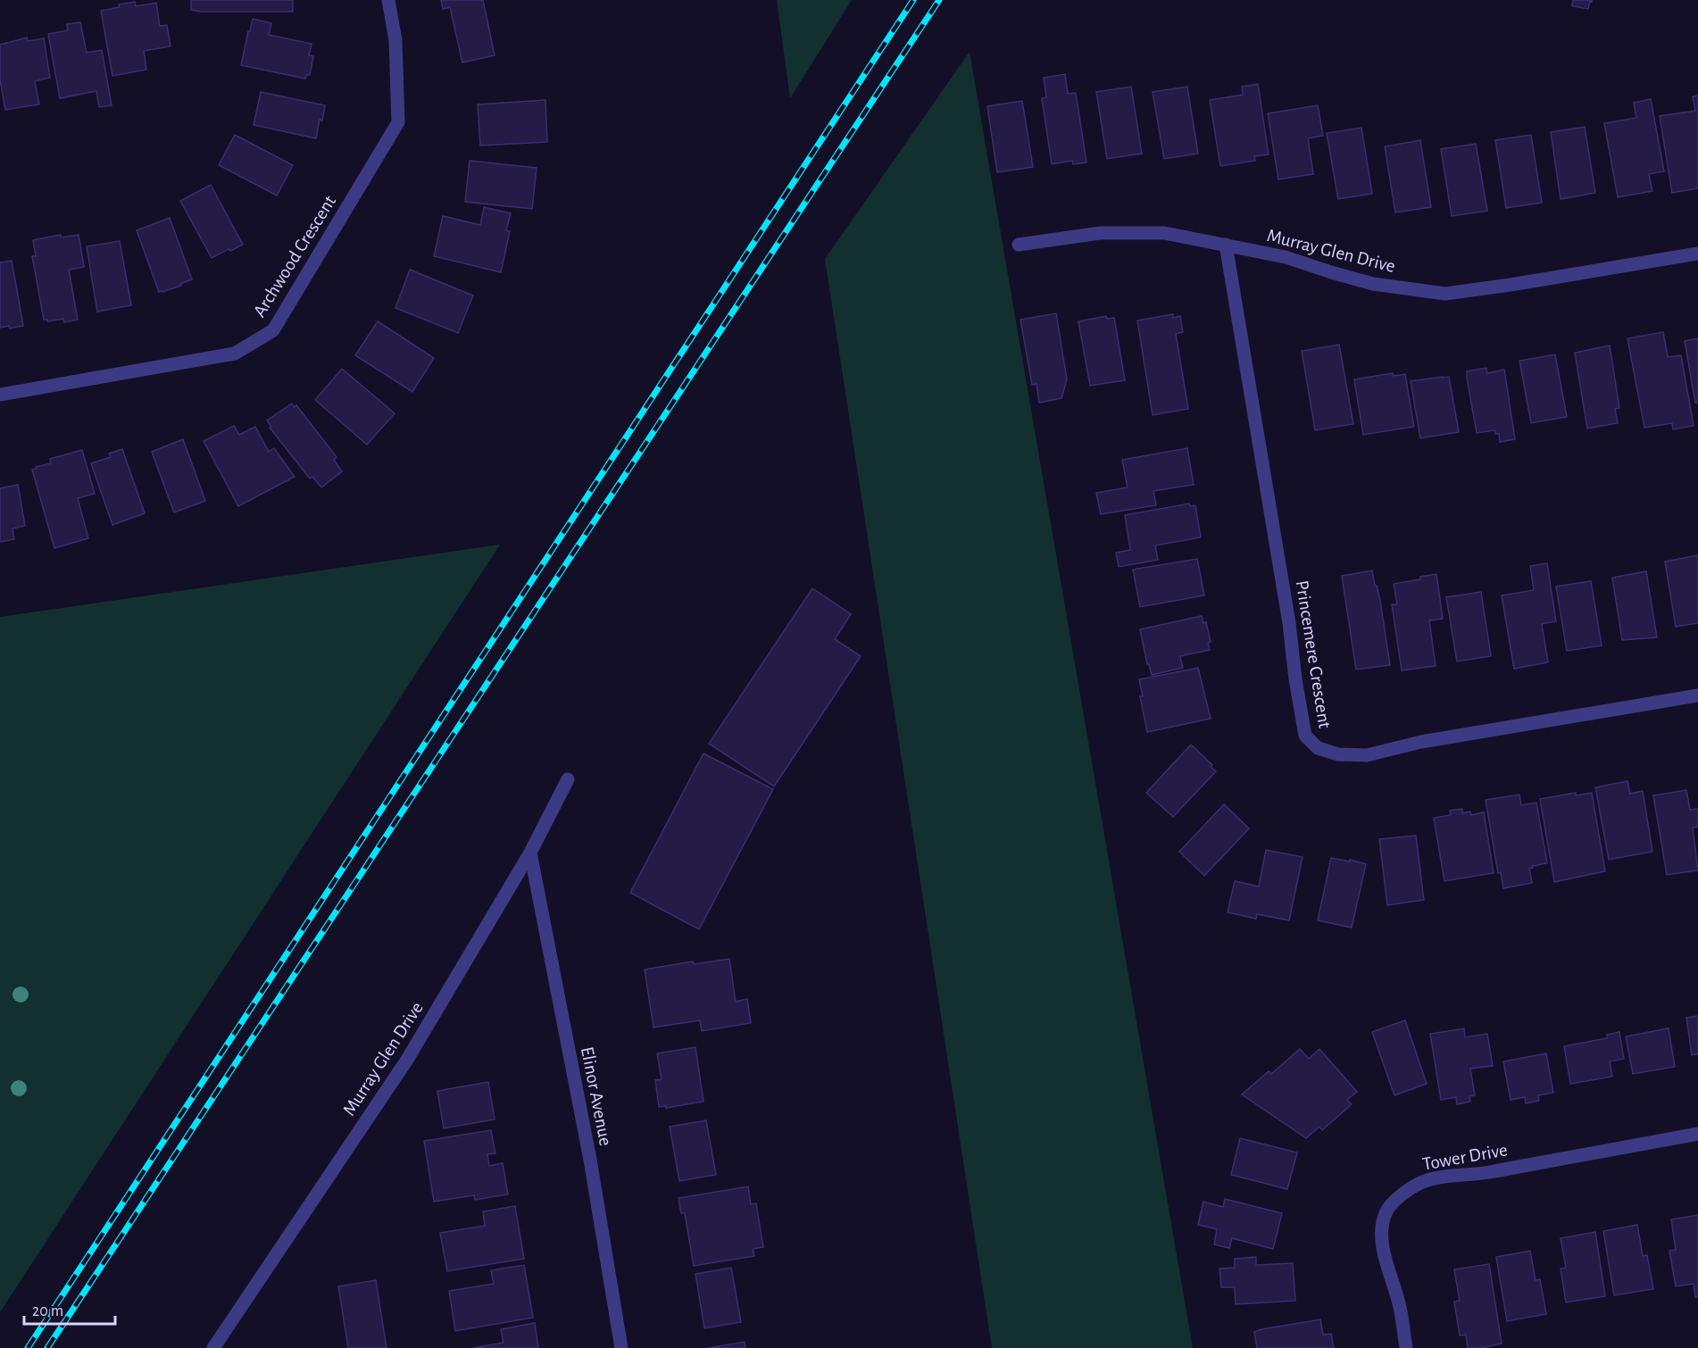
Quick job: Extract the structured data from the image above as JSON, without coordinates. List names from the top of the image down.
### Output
{
  "streets": {
    "street": [
      "Murray Glen Drive",
      "Archwood Crescent",
      "Princemere Crescent",
      "Elinor Avenue",
      "Tower Drive"
    ]
  },
  "crossings": [
    ["Murray Glen Drive", "Princemere Crescent"],
    ["Murray Glen Drive", "Elinor Avenue"]
  ],
  "scale_bar": "20 m"
}
